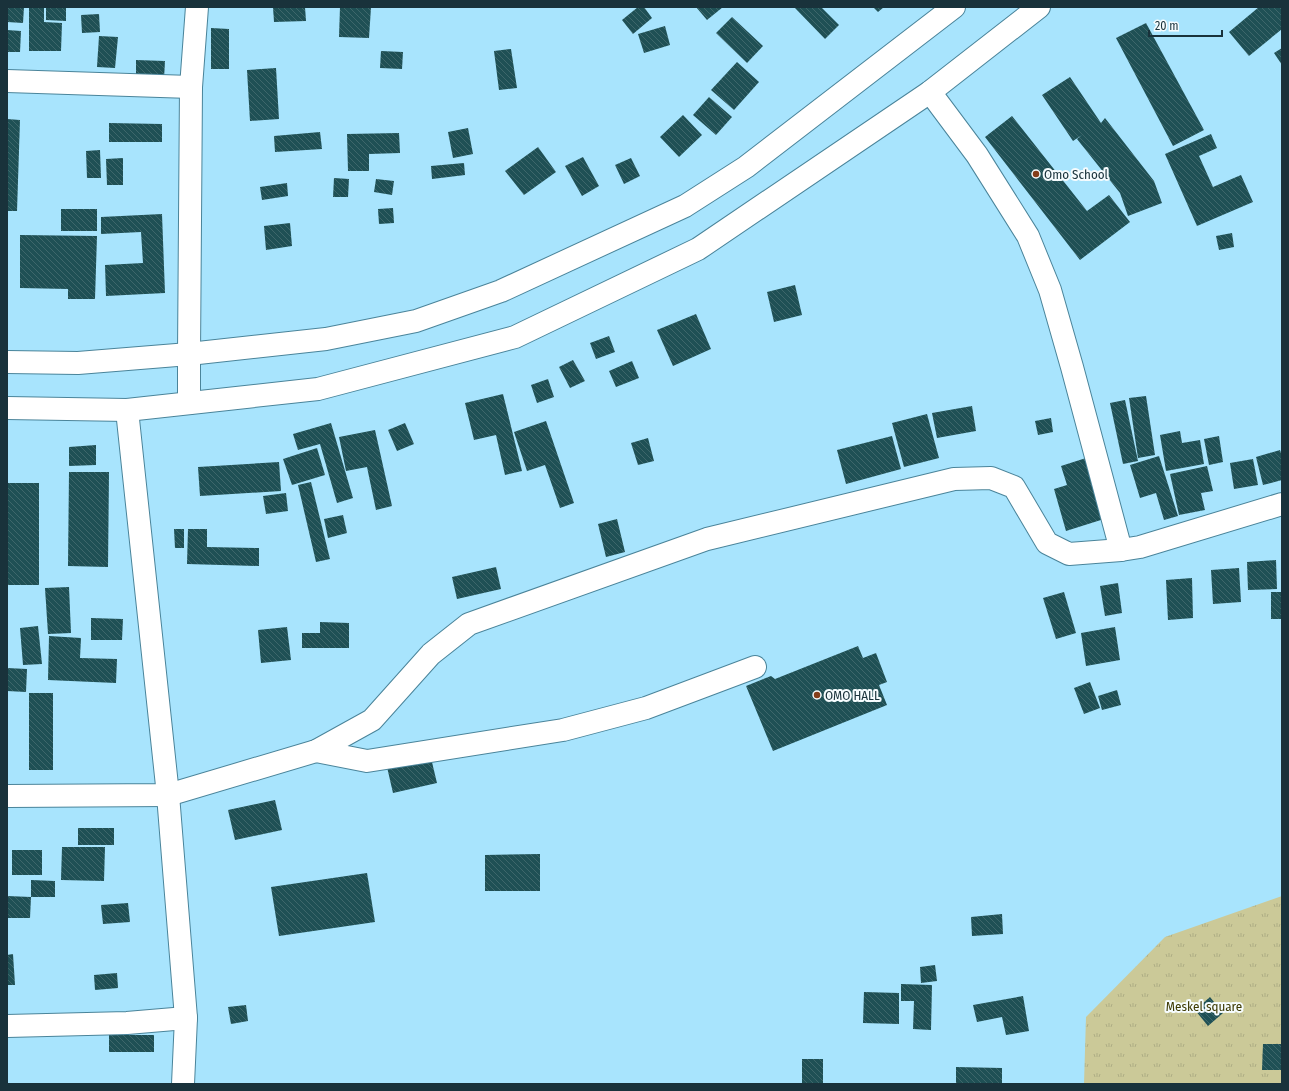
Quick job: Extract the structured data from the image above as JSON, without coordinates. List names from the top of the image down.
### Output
{
  "parks": ["Meskel square"],
  "places": ["Omo School", "OMO HALL"],
  "scale_bar": "20 m"
}
